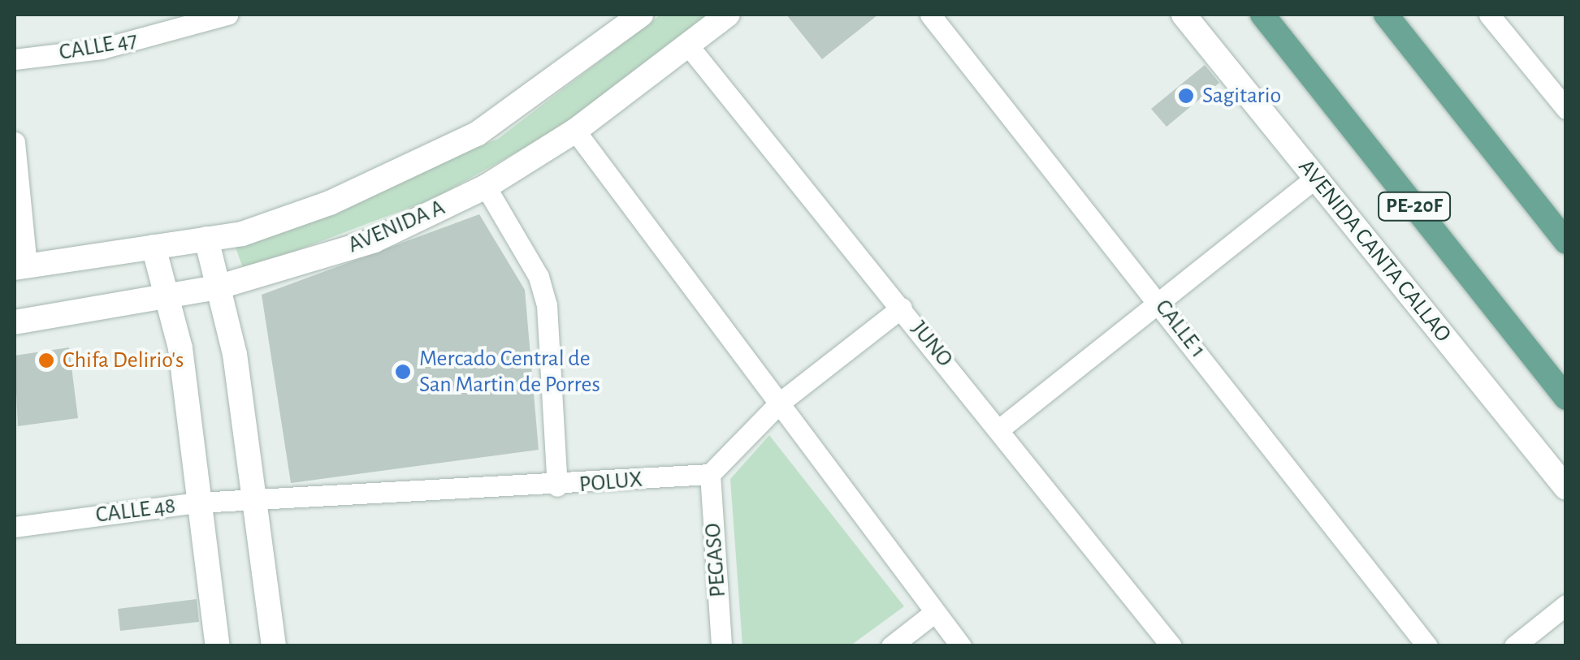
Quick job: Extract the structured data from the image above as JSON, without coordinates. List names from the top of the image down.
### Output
{
  "streets": {
    "main road": ["PE-20F"],
    "street": [
      "CALLE 47",
      "AVENIDA A",
      "AVENIDA CANTA CALLAO",
      "CALLE 1",
      "JUNO",
      "POLUX",
      "CALLE 48",
      "PEGASO"
    ]
  },
  "crossings": [
    ["AVENIDA A", "JUNO"],
    ["POLUX", "CALLE 48"],
    ["POLUX", "PEGASO"]
  ],
  "places": ["Sagitario", "Chifa Delirio's", "Mercado Central de San Martin de Porres"]
}
